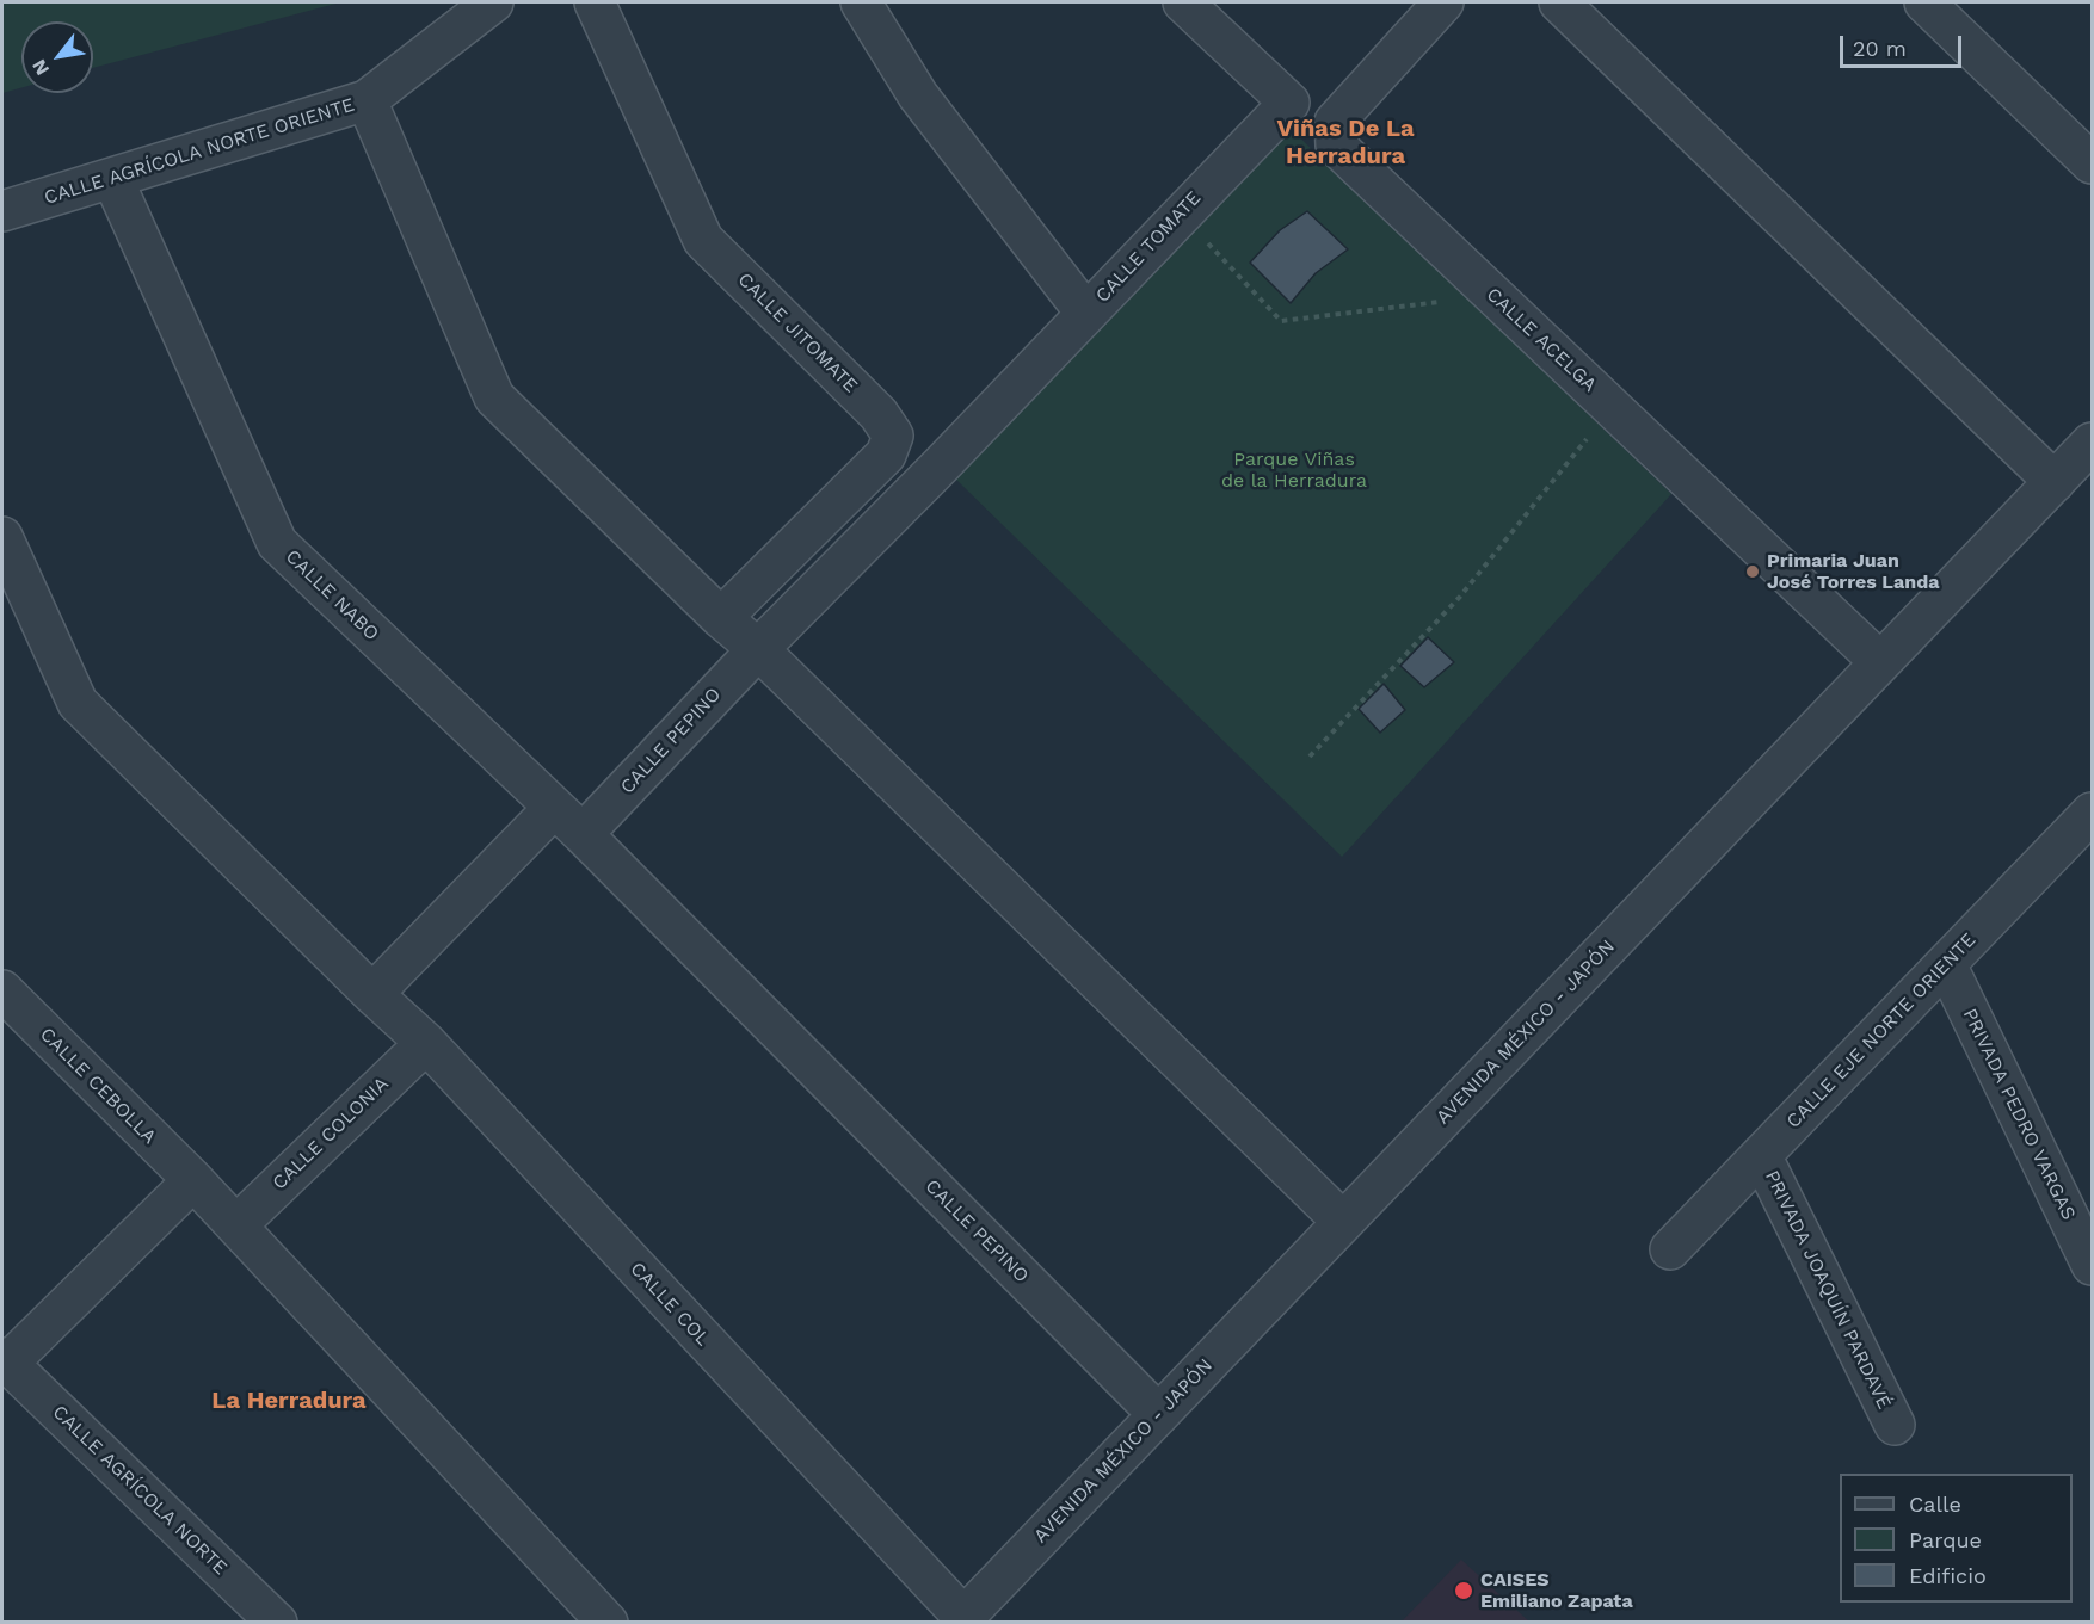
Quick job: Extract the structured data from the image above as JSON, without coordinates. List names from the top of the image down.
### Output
{
  "streets": {
    "street": [
      "CALLE AGRÍCOLA NORTE ORIENTE",
      "CALLE TOMATE",
      "CALLE JITOMATE",
      "CALLE ACELGA",
      "CALLE NABO",
      "CALLE PEPINO",
      "CALLE EJE NORTE ORIENTE",
      "AVENIDA MÉXICO - JAPÓN",
      "CALLE CEBOLLA",
      "PRIVADA PEDRO VARGAS",
      "CALLE COLONIA",
      "PRIVADA JOAQUÍN PARDAVÉ",
      "CALLE COL",
      "CALLE AGRÍCOLA NORTE"
    ]
  },
  "crossings": [
    ["CALLE AGRÍCOLA NORTE ORIENTE", "CALLE NABO"],
    ["CALLE ACELGA", "AVENIDA MÉXICO - JAPÓN"],
    ["CALLE NABO", "CALLE PEPINO"],
    ["CALLE PEPINO", "AVENIDA MÉXICO - JAPÓN"],
    ["CALLE EJE NORTE ORIENTE", "PRIVADA PEDRO VARGAS"],
    ["CALLE EJE NORTE ORIENTE", "PRIVADA JOAQUÍN PARDAVÉ"],
    ["AVENIDA MÉXICO - JAPÓN", "CALLE COL"],
    ["CALLE CEBOLLA", "CALLE COLONIA"],
    ["CALLE COLONIA", "CALLE COL"]
  ],
  "districts": ["Viñas De La Herradura", "La Herradura"],
  "parks": ["Parque Viñas de la Herradura"],
  "places": ["Primaria Juan José Torres Landa", "CAISES Emiliano Zapata"],
  "legend": ["Calle", "Parque", "Edificio"],
  "scale_bar": "20 m",
  "north": "bottom left"
}
